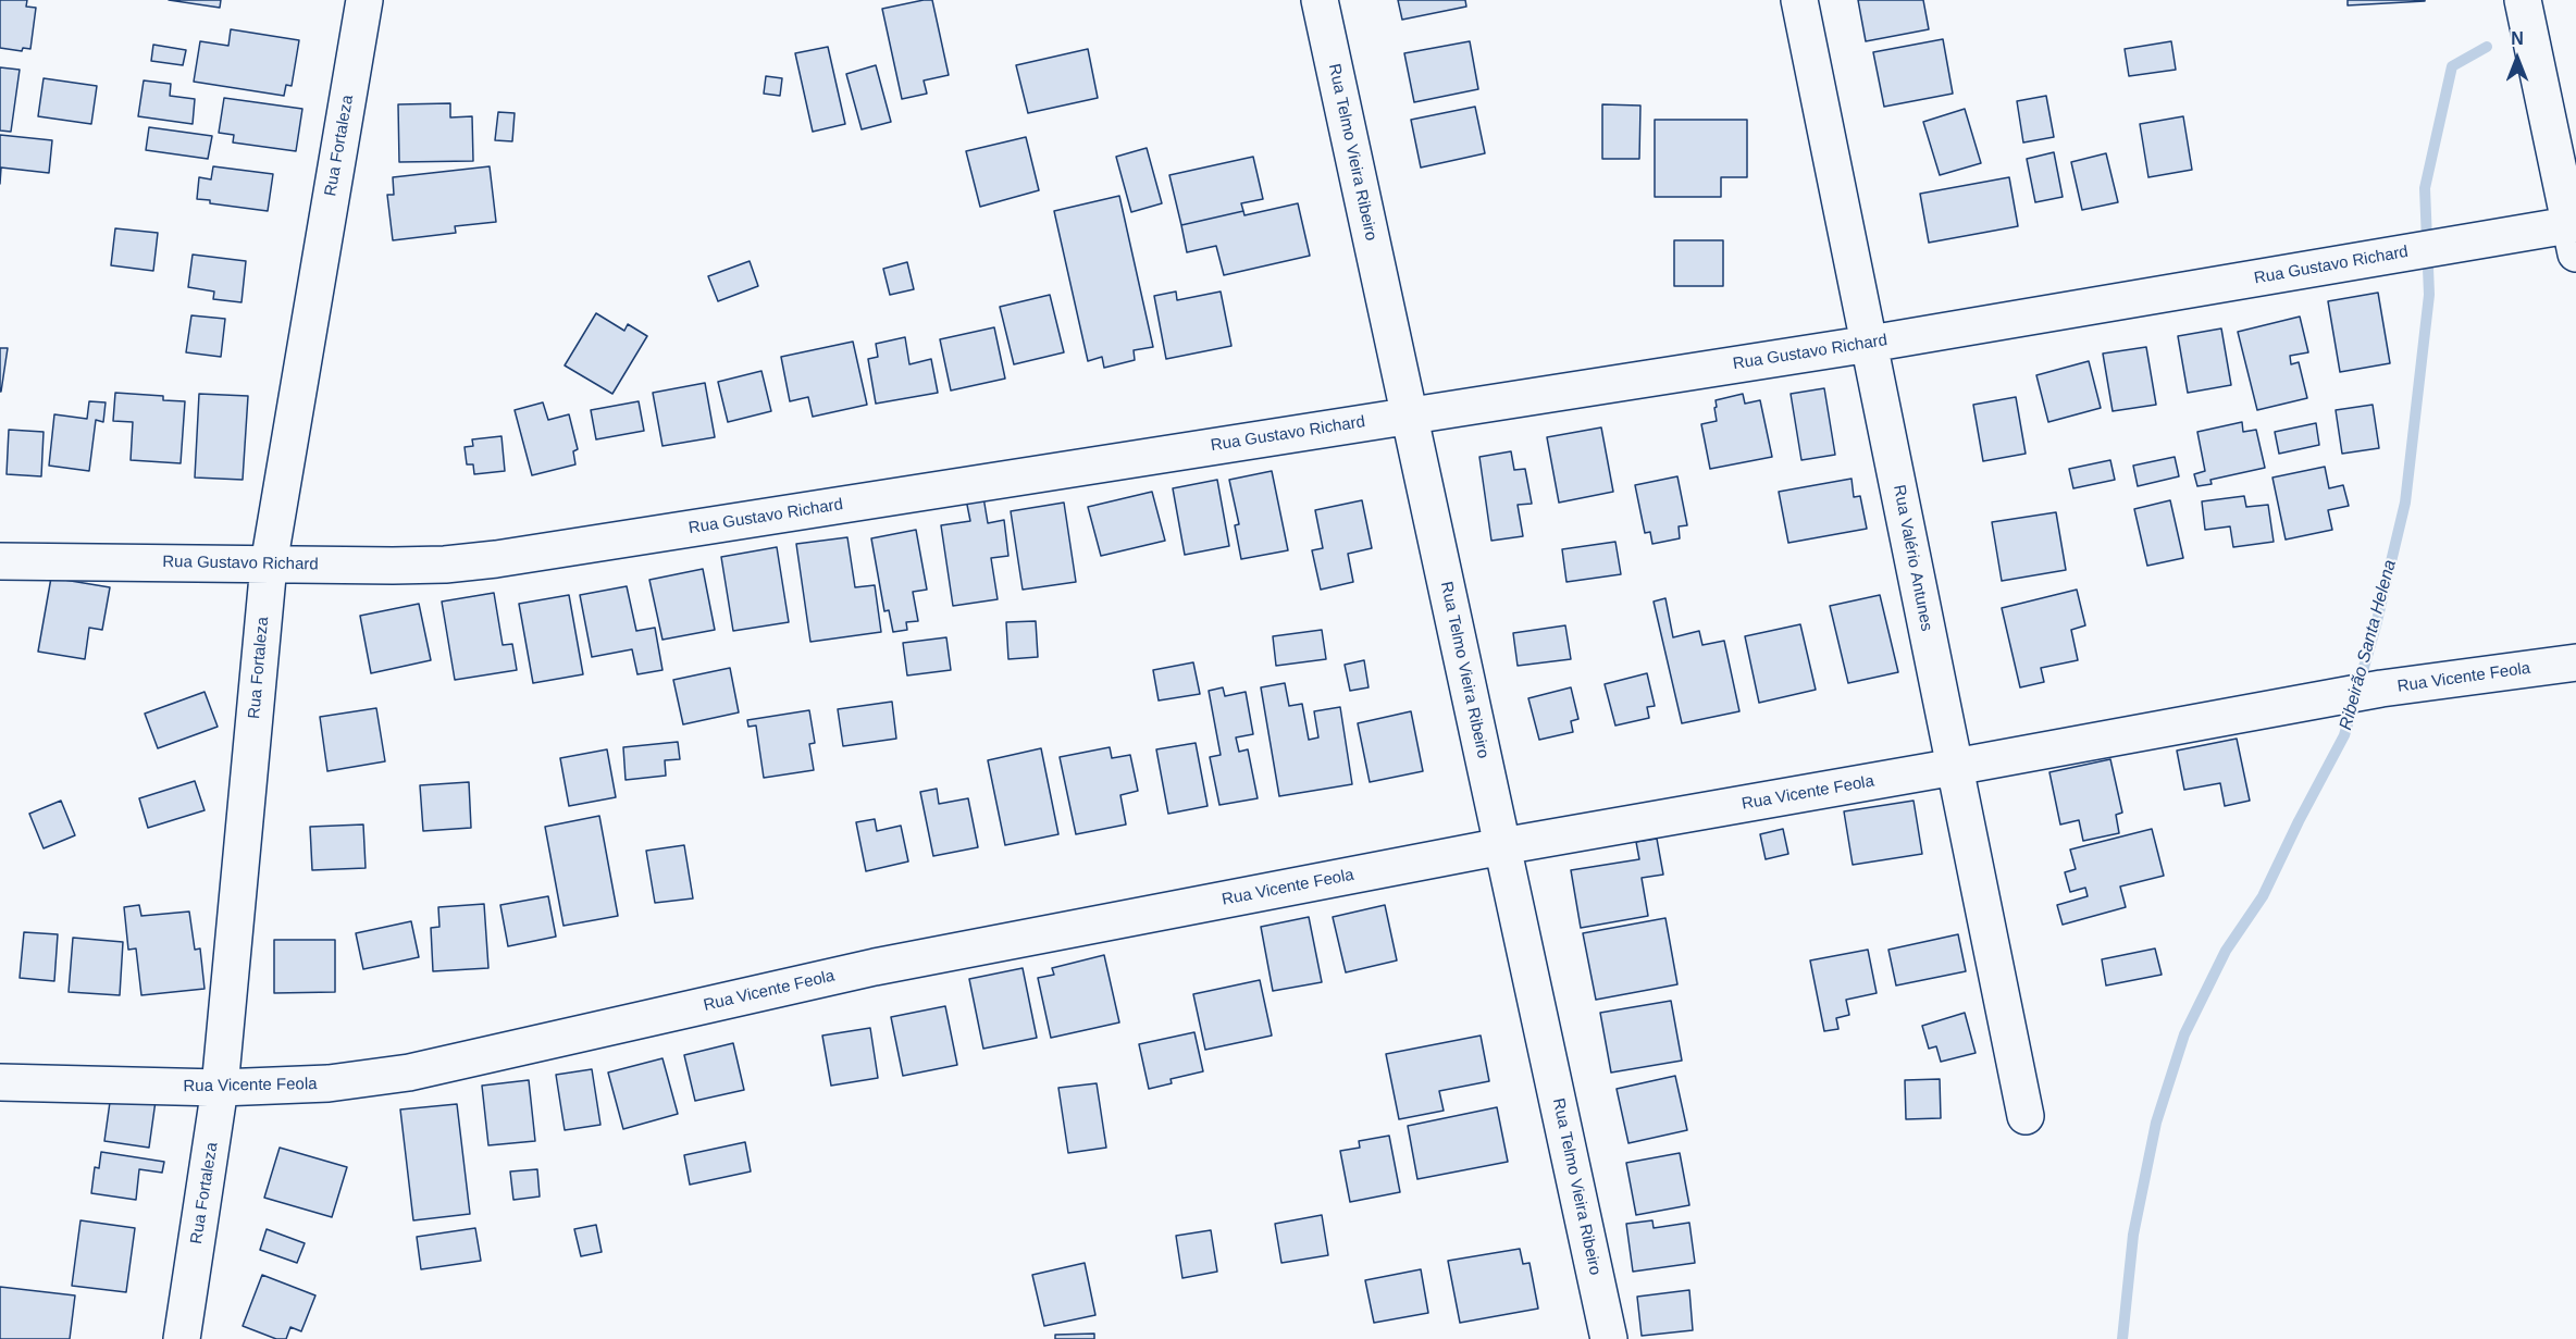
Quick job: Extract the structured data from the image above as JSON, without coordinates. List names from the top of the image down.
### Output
{
  "streets": {
    "street": [
      "Rua Fortaleza",
      "Rua Telmo Vieira Ribeiro",
      "Rua Gustavo Richard",
      "Rua Valério Antunes",
      "Rua Vicente Feola"
    ]
  },
  "crossings": [
    ["Rua Fortaleza", "Rua Gustavo Richard"],
    ["Rua Fortaleza", "Rua Vicente Feola"],
    ["Rua Telmo Vieira Ribeiro", "Rua Gustavo Richard"],
    ["Rua Telmo Vieira Ribeiro", "Rua Vicente Feola"],
    ["Rua Gustavo Richard", "Rua Valério Antunes"],
    ["Rua Valério Antunes", "Rua Vicente Feola"]
  ],
  "water": ["Ribeirão Santa Helena"],
  "north": "top"
}
